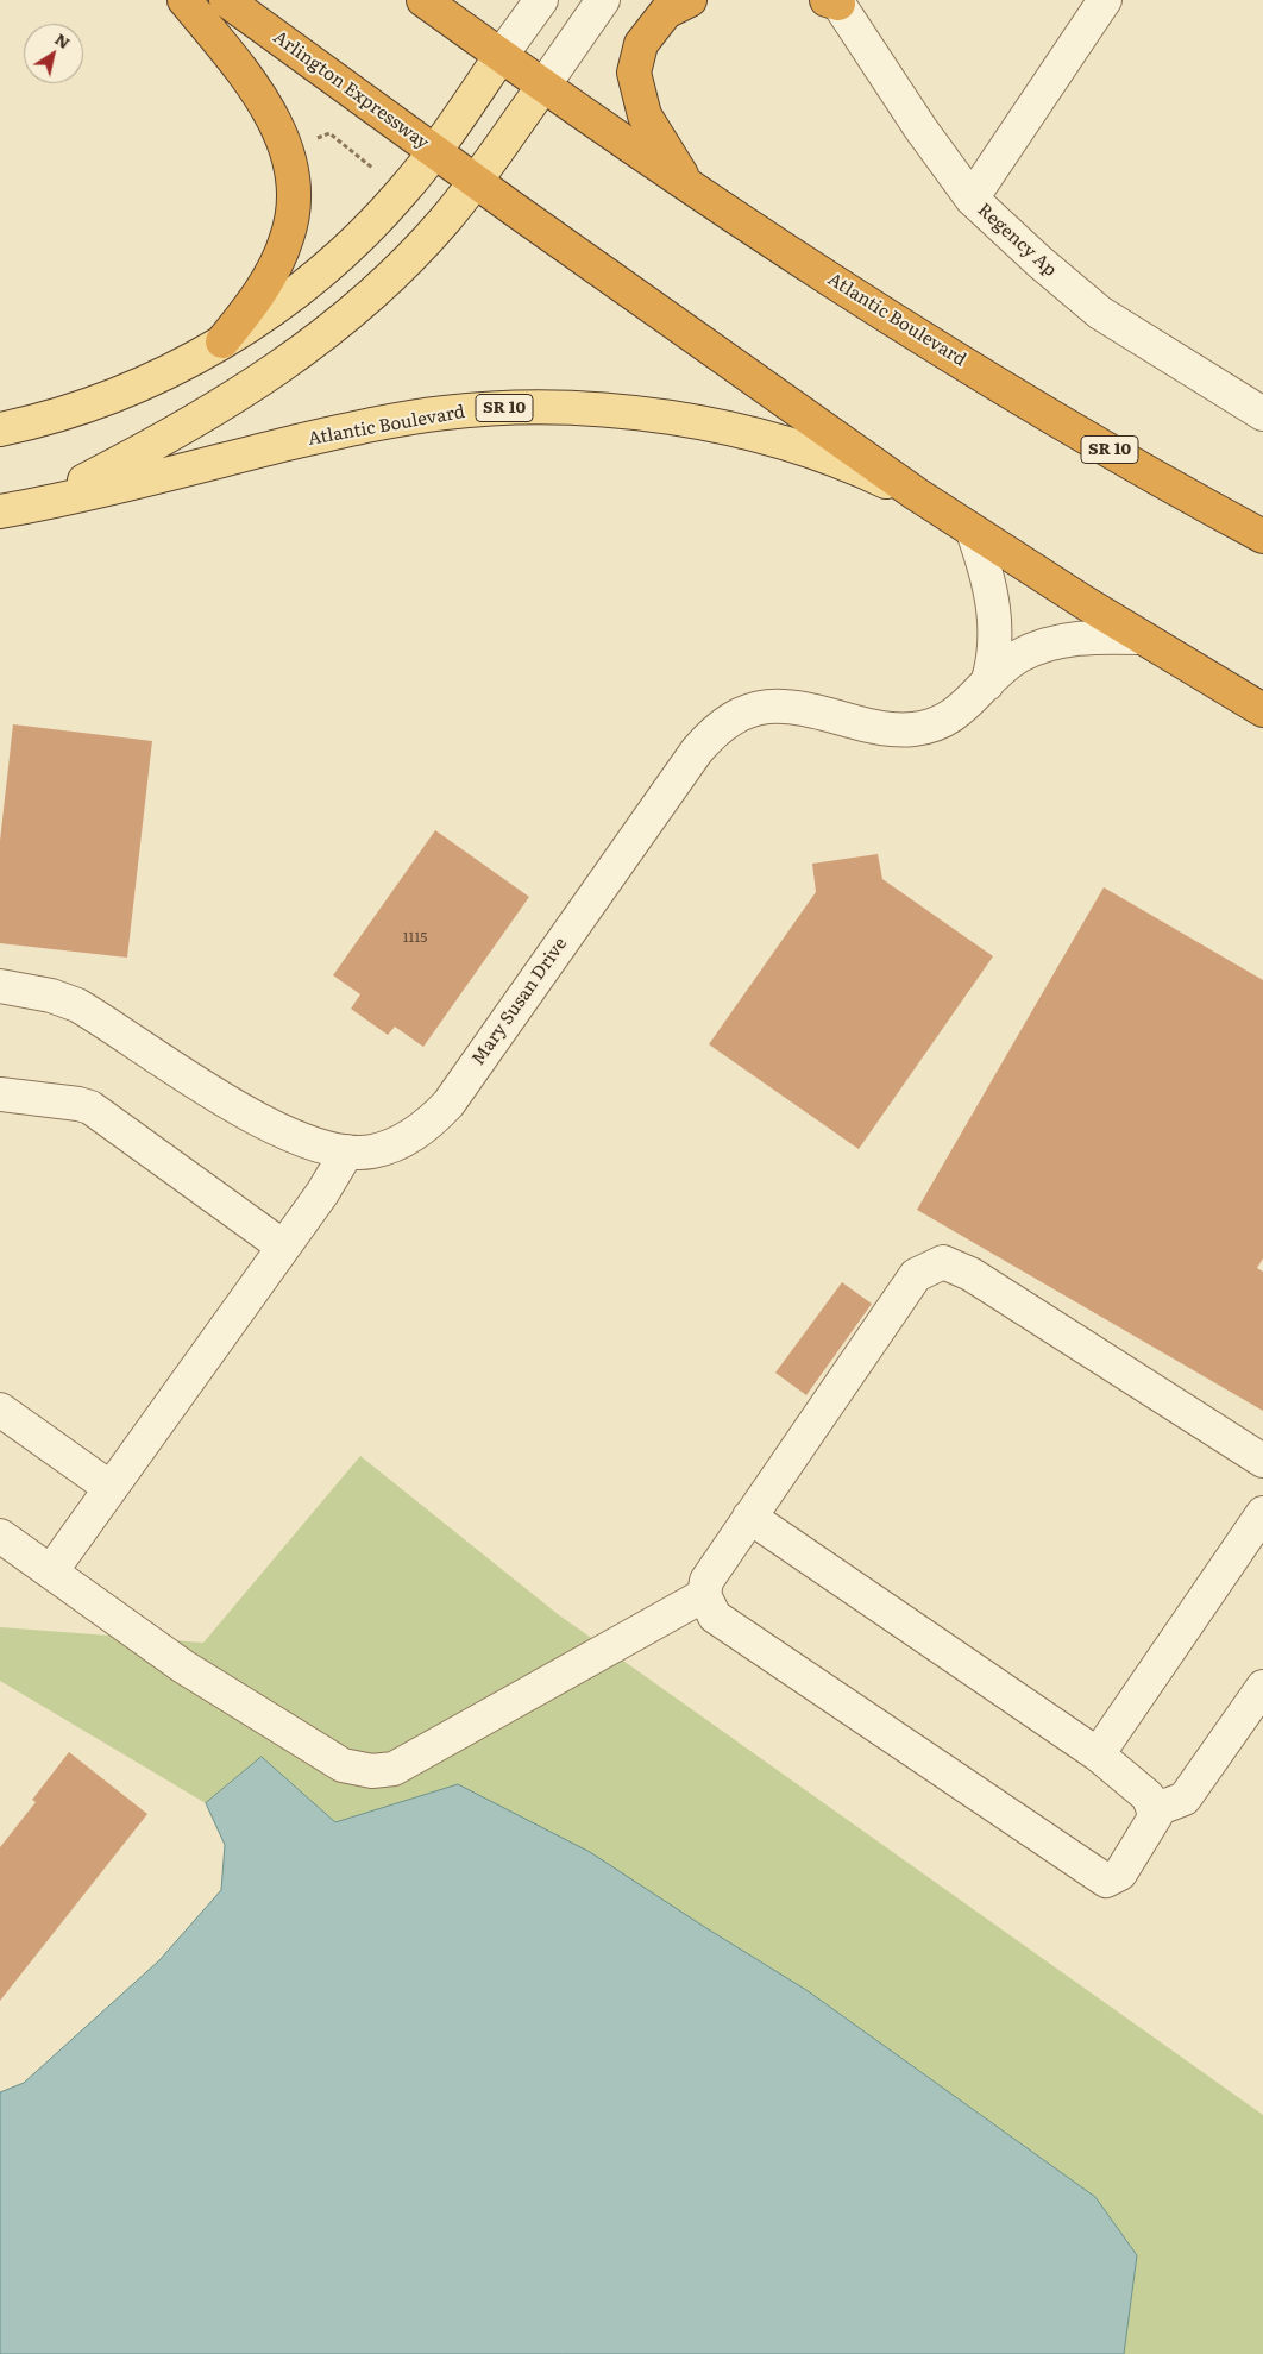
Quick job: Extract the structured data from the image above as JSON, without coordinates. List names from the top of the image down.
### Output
{
  "streets": {
    "highway": ["Arlington Expressway", "Atlantic Boulevard", "SR 10"],
    "street": ["Regency Ap", "Mary Susan Drive"]
  },
  "crossings": [
    ["Arlington Expressway", "Atlantic Boulevard"],
    ["Atlantic Boulevard", "SR 10"],
    ["Atlantic Boulevard", "Mary Susan Drive"]
  ],
  "house_numbers": ["1115"],
  "north": "top right"
}
